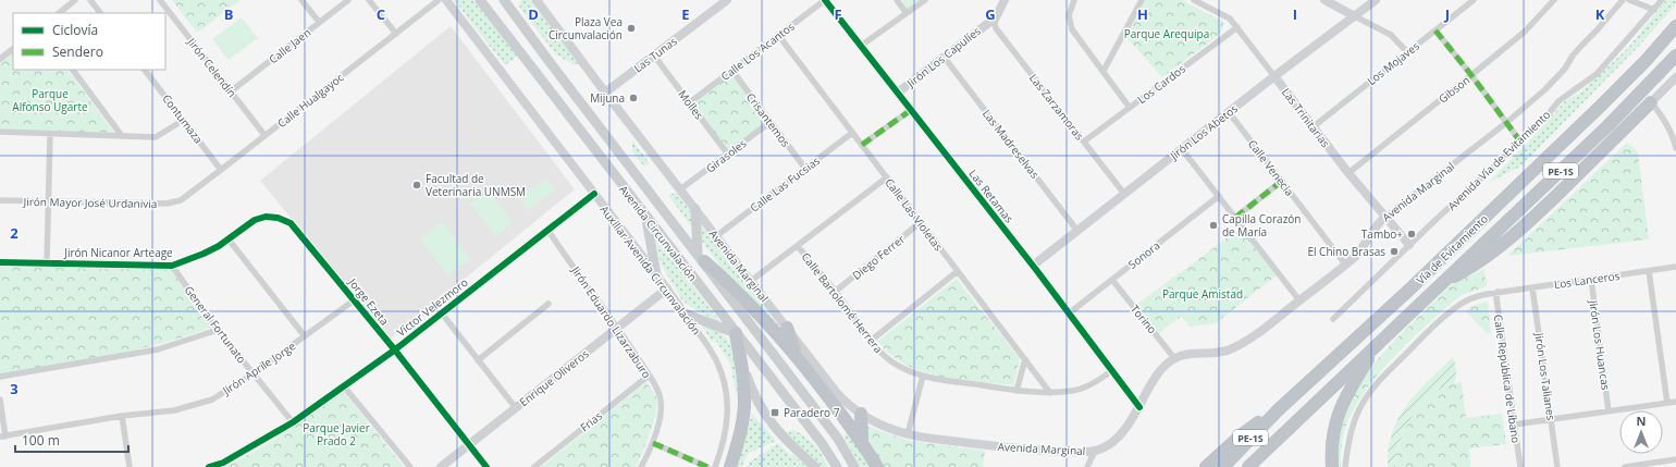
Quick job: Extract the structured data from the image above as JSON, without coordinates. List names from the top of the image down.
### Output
{
  "streets": {
    "highway": ["PE-1S", "Vía de Evitamiento"],
    "main road": ["Avenida Circunvalación"],
    "street": [
      "Calle Jaen",
      "Calle Los Acantos",
      "Las Tunas",
      "Jirón Los Capulíes",
      "Los Mojaves",
      "Jirón Celendín",
      "Los Cardos",
      "Gibson",
      "Calle Hualgayoc",
      "Molles",
      "Las Zarzamoras",
      "Las Trinitarias",
      "Contumaza",
      "Crisantemos",
      "Jirón Los Abetos",
      "Las Madreselvas",
      "Girasoles",
      "Avenida Vía de Evitamiento",
      "Calle Venecia",
      "Calle Las Fucsias",
      "Avenida Marginal",
      "Las Retamas",
      "Jirón Mayor José Urdanivia",
      "Calle Las Violetas",
      "Jirón Nicanor Arteage",
      "Sonora",
      "Diego Ferrer",
      "Auxiliar Avenida Circunvalación",
      "Los Lanceros",
      "Jorge Ezeta",
      "Calle Bartolomé Herrera",
      "Víctor Velezmoro",
      "Torino",
      "Jirón Eduardo Lizarzaburo",
      "General Fortunato",
      "Jirón Los Huancas",
      "Jirón Aprile Jorge",
      "Jirón Los Talianes",
      "Enrique Oliveros",
      "Calle República de Líbano",
      "Frias"
    ]
  },
  "crossings": [
    ["Calle Jaen", "Jirón Celendín"],
    ["Calle Los Acantos", "Molles"],
    ["Calle Los Acantos", "Crisantemos"],
    ["Calle Los Acantos", "Las Retamas"],
    ["Calle Los Acantos", "Calle Las Violetas"],
    ["Las Tunas", "Molles"],
    ["Las Tunas", "Avenida Marginal"],
    ["Jirón Los Capulíes", "Las Zarzamoras"],
    ["Jirón Los Capulíes", "Las Madreselvas"],
    ["Jirón Los Capulíes", "Las Retamas"],
    ["Los Mojaves", "Las Trinitarias"],
    ["Jirón Celendín", "Calle Hualgayoc"],
    ["Los Cardos", "Las Zarzamoras"],
    ["Los Cardos", "Las Trinitarias"],
    ["Gibson", "Las Trinitarias"],
    ["Calle Hualgayoc", "Contumaza"],
    ["Calle Hualgayoc", "Jirón Mayor José Urdanivia"],
    ["Molles", "Girasoles"],
    ["Las Zarzamoras", "Jirón Los Abetos"],
    ["Las Trinitarias", "Jirón Los Abetos"],
    ["Las Trinitarias", "Avenida Vía de Evitamiento"],
    ["Las Trinitarias", "Avenida Marginal"],
    ["Crisantemos", "Girasoles"],
    ["Crisantemos", "Calle Las Fucsias"],
    ["Jirón Los Abetos", "Las Madreselvas"],
    ["Jirón Los Abetos", "Calle Venecia"],
    ["Jirón Los Abetos", "Las Retamas"],
    ["Girasoles", "Avenida Marginal"],
    ["Calle Venecia", "Avenida Marginal"],
    ["Calle Las Fucsias", "Avenida Marginal"],
    ["Calle Las Fucsias", "Calle Las Violetas"],
    ["Avenida Marginal", "Las Retamas"],
    ["Avenida Marginal", "Torino"],
    ["Las Retamas", "Sonora"],
    ["Las Retamas", "Calle Bartolomé Herrera"],
    ["Calle Las Violetas", "Diego Ferrer"],
    ["Calle Las Violetas", "Calle Bartolomé Herrera"],
    ["Jirón Nicanor Arteage", "Jorge Ezeta"],
    ["Jirón Nicanor Arteage", "General Fortunato"],
    ["Sonora", "Torino"],
    ["Diego Ferrer", "Calle Bartolomé Herrera"],
    ["Auxiliar Avenida Circunvalación", "Víctor Velezmoro"],
    ["Auxiliar Avenida Circunvalación", "Enrique Oliveros"],
    ["Los Lanceros", "Jirón Los Huancas"],
    ["Los Lanceros", "Jirón Los Talianes"],
    ["Los Lanceros", "Calle República de Líbano"],
    ["Jorge Ezeta", "Víctor Velezmoro"],
    ["Jorge Ezeta", "Jirón Aprile Jorge"],
    ["Jorge Ezeta", "Enrique Oliveros"],
    ["Víctor Velezmoro", "Jirón Eduardo Lizarzaburo"],
    ["Víctor Velezmoro", "General Fortunato"],
    ["Jirón Eduardo Lizarzaburo", "Enrique Oliveros"],
    ["Jirón Eduardo Lizarzaburo", "Frias"],
    ["General Fortunato", "Jirón Aprile Jorge"]
  ],
  "parks": [
    "Parque Arequipa",
    "Parque Alfonso Ugarte",
    "Parque Amistad",
    "Parque Javier Prado 2"
  ],
  "places": {
    "other": [
      "Plaza Vea Circunvalación",
      "Mijuna",
      "Facultad de Veterinaria UNMSM",
      "Capilla Corazón de María",
      "Tambo+",
      "El Chino Brasas"
    ],
    "transit": ["Paradero 7"]
  },
  "legend": ["Ciclovía", "Sendero"],
  "scale_bar": "100 m",
  "north": "top",
  "grid": {
    "columns": [
      "B",
      "C",
      "D",
      "E",
      "F",
      "G",
      "H",
      "I",
      "J",
      "K"
    ],
    "rows": ["2", "3"]
  }
}
